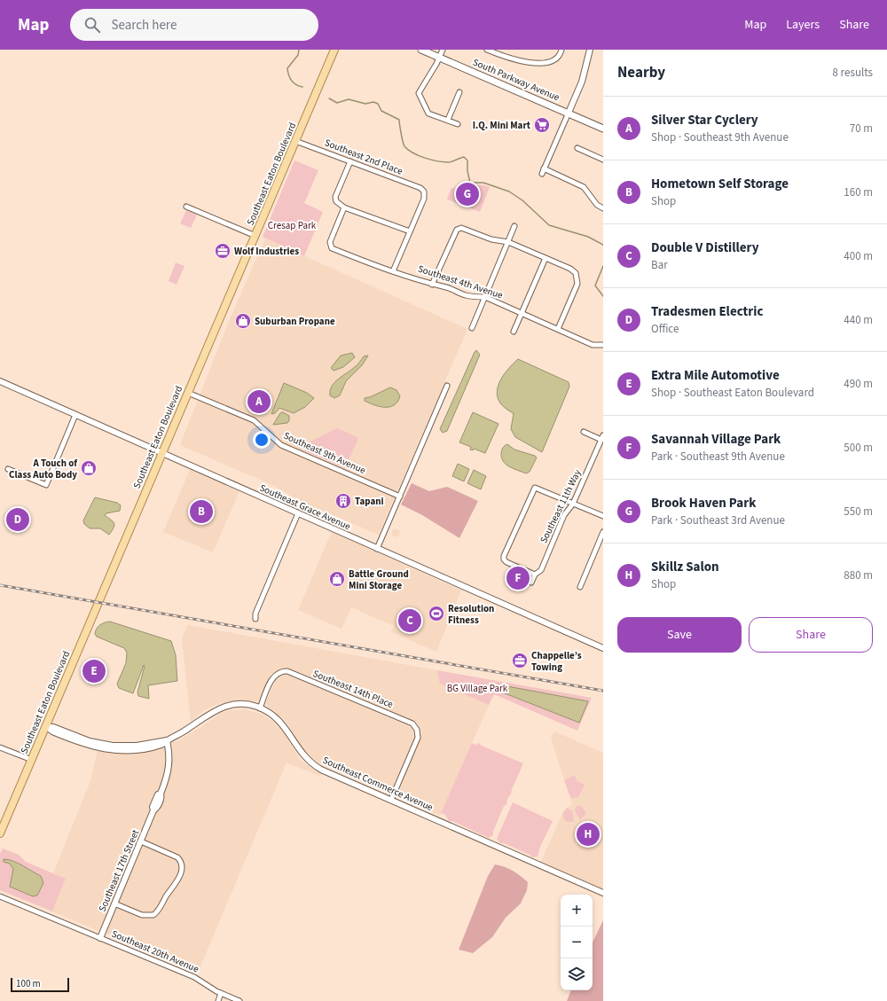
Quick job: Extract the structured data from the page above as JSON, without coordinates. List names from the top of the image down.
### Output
{
  "streets": {
    "main road": ["South Parkway Avenue", "Southeast Eaton Boulevard"],
    "street": [
      "Southeast 2nd Place",
      "Southeast 4th Avenue",
      "Southeast 9th Avenue",
      "Southeast 11th Way",
      "Southeast Grace Avenue",
      "Southeast 14th Place",
      "Southeast Commerce Avenue",
      "Southeast 17th Street",
      "Southeast 20th Avenue"
    ]
  },
  "crossings": [
    ["Southeast 2nd Place", "Southeast Eaton Boulevard"],
    ["Southeast Eaton Boulevard", "Southeast 9th Avenue"],
    ["Southeast Eaton Boulevard", "Southeast Grace Avenue"],
    ["Southeast Eaton Boulevard", "Southeast Commerce Avenue"],
    ["Southeast 14th Place", "Southeast Commerce Avenue"],
    ["Southeast Commerce Avenue", "Southeast 17th Street"],
    ["Southeast 17th Street", "Southeast 20th Avenue"]
  ],
  "parks": ["Cresap Park", "BG Village Park"],
  "places": {
    "supermarket": ["I.Q. Mini Mart"],
    "office": ["Wolf Industries", "Chappelle’s Towing"],
    "shop": ["Suburban Propane", "A Touch of Class Auto Body", "Battle Ground Mini Storage"],
    "building": ["Tapani"],
    "sports": ["Resolution Fitness"]
  },
  "scale_bar": "100 m",
  "page": {
    "header": "Map",
    "search": "Search here",
    "nav": ["Map", "Layers", "Share"],
    "heading": ["Nearby", "8 results"],
    "list": [
      {
        "mark": "A",
        "name": "Silver Star Cyclery",
        "note": "Shop · Southeast 9th Avenue",
        "value": "70 m"
      },
      {
        "mark": "B",
        "name": "Hometown Self Storage",
        "note": "Shop",
        "value": "160 m"
      },
      {
        "mark": "C",
        "name": "Double V Distillery",
        "note": "Bar",
        "value": "400 m"
      },
      {
        "mark": "D",
        "name": "Tradesmen Electric",
        "note": "Office",
        "value": "440 m"
      },
      {
        "mark": "E",
        "name": "Extra Mile Automotive",
        "note": "Shop · Southeast Eaton Boulevard",
        "value": "490 m"
      },
      {
        "mark": "F",
        "name": "Savannah Village Park",
        "note": "Park · Southeast 9th Avenue",
        "value": "500 m"
      },
      {
        "mark": "G",
        "name": "Brook Haven Park",
        "note": "Park · Southeast 3rd Avenue",
        "value": "550 m"
      },
      {
        "mark": "H",
        "name": "Skillz Salon",
        "note": "Shop",
        "value": "880 m"
      }
    ],
    "pins": [
      "G",
      "A",
      "B",
      "D",
      "F",
      "C",
      "E",
      "H"
    ],
    "buttons": ["Save", "Share"],
    "map_buttons": ["+", "−"],
    "scale": "100 m"
  }
}
